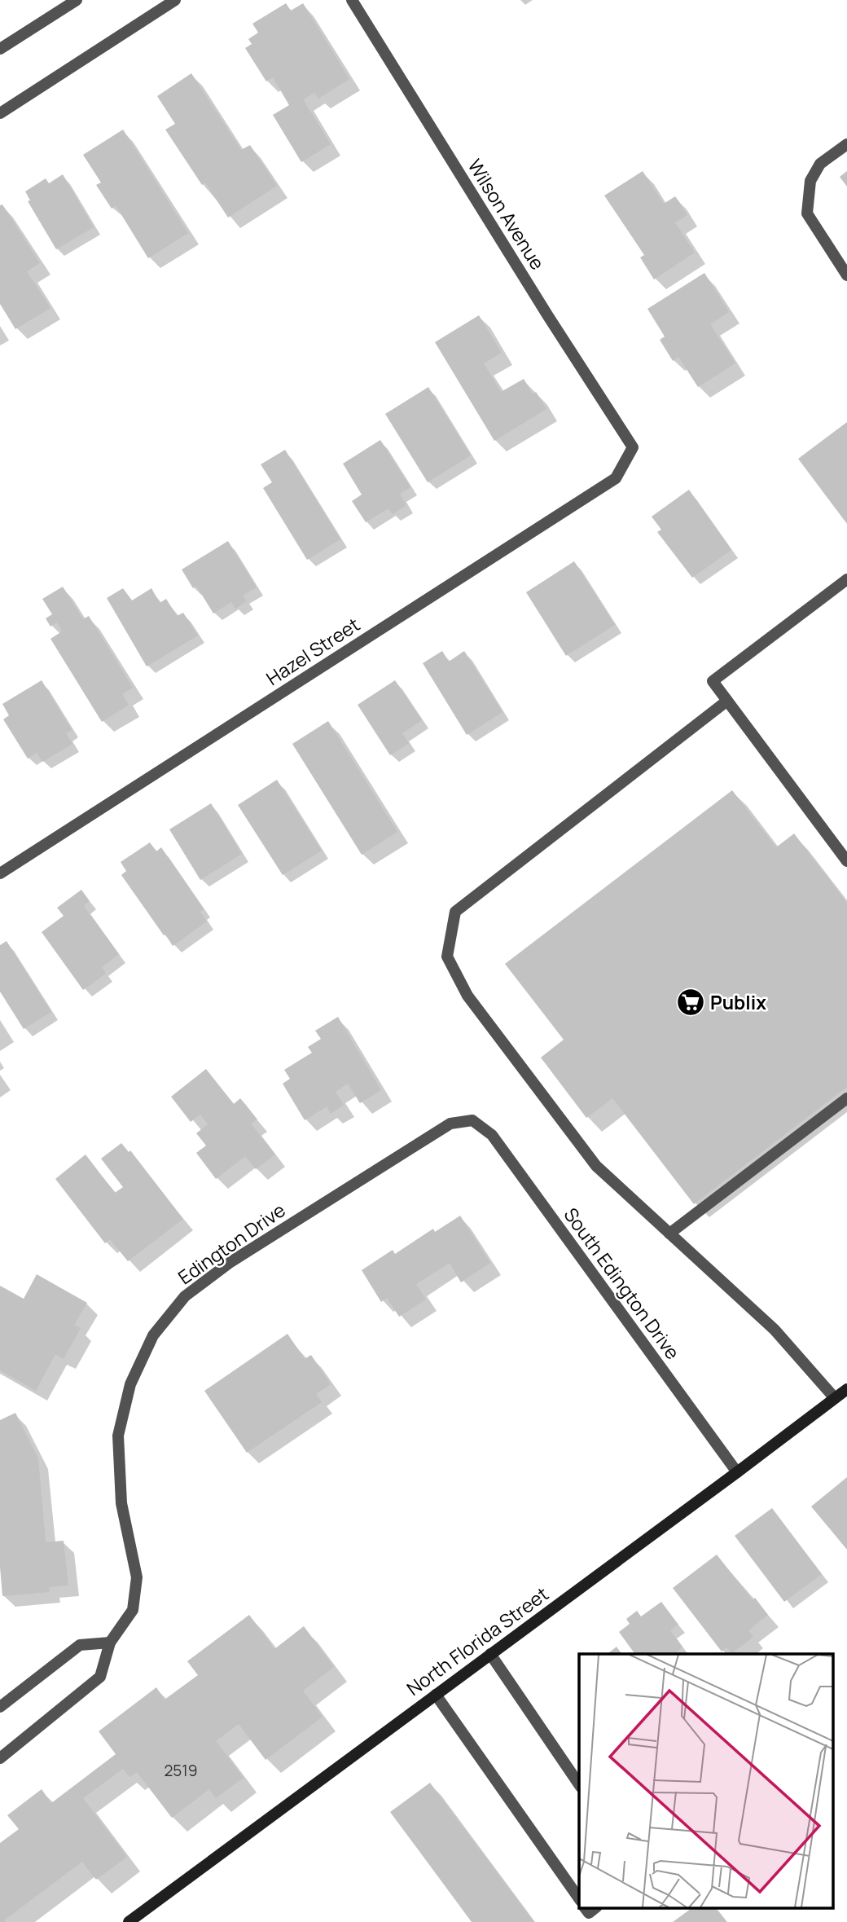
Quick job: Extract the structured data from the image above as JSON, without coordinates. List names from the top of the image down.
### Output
{
  "streets": {
    "street": [
      "Wilson Avenue",
      "Hazel Street",
      "Edington Drive",
      "South Edington Drive",
      "North Florida Street"
    ]
  },
  "crossings": [
    ["Wilson Avenue", "Hazel Street"],
    ["Edington Drive", "South Edington Drive"],
    ["South Edington Drive", "North Florida Street"]
  ],
  "places": {
    "supermarket": ["Publix"]
  },
  "house_numbers": ["2519"]
}
